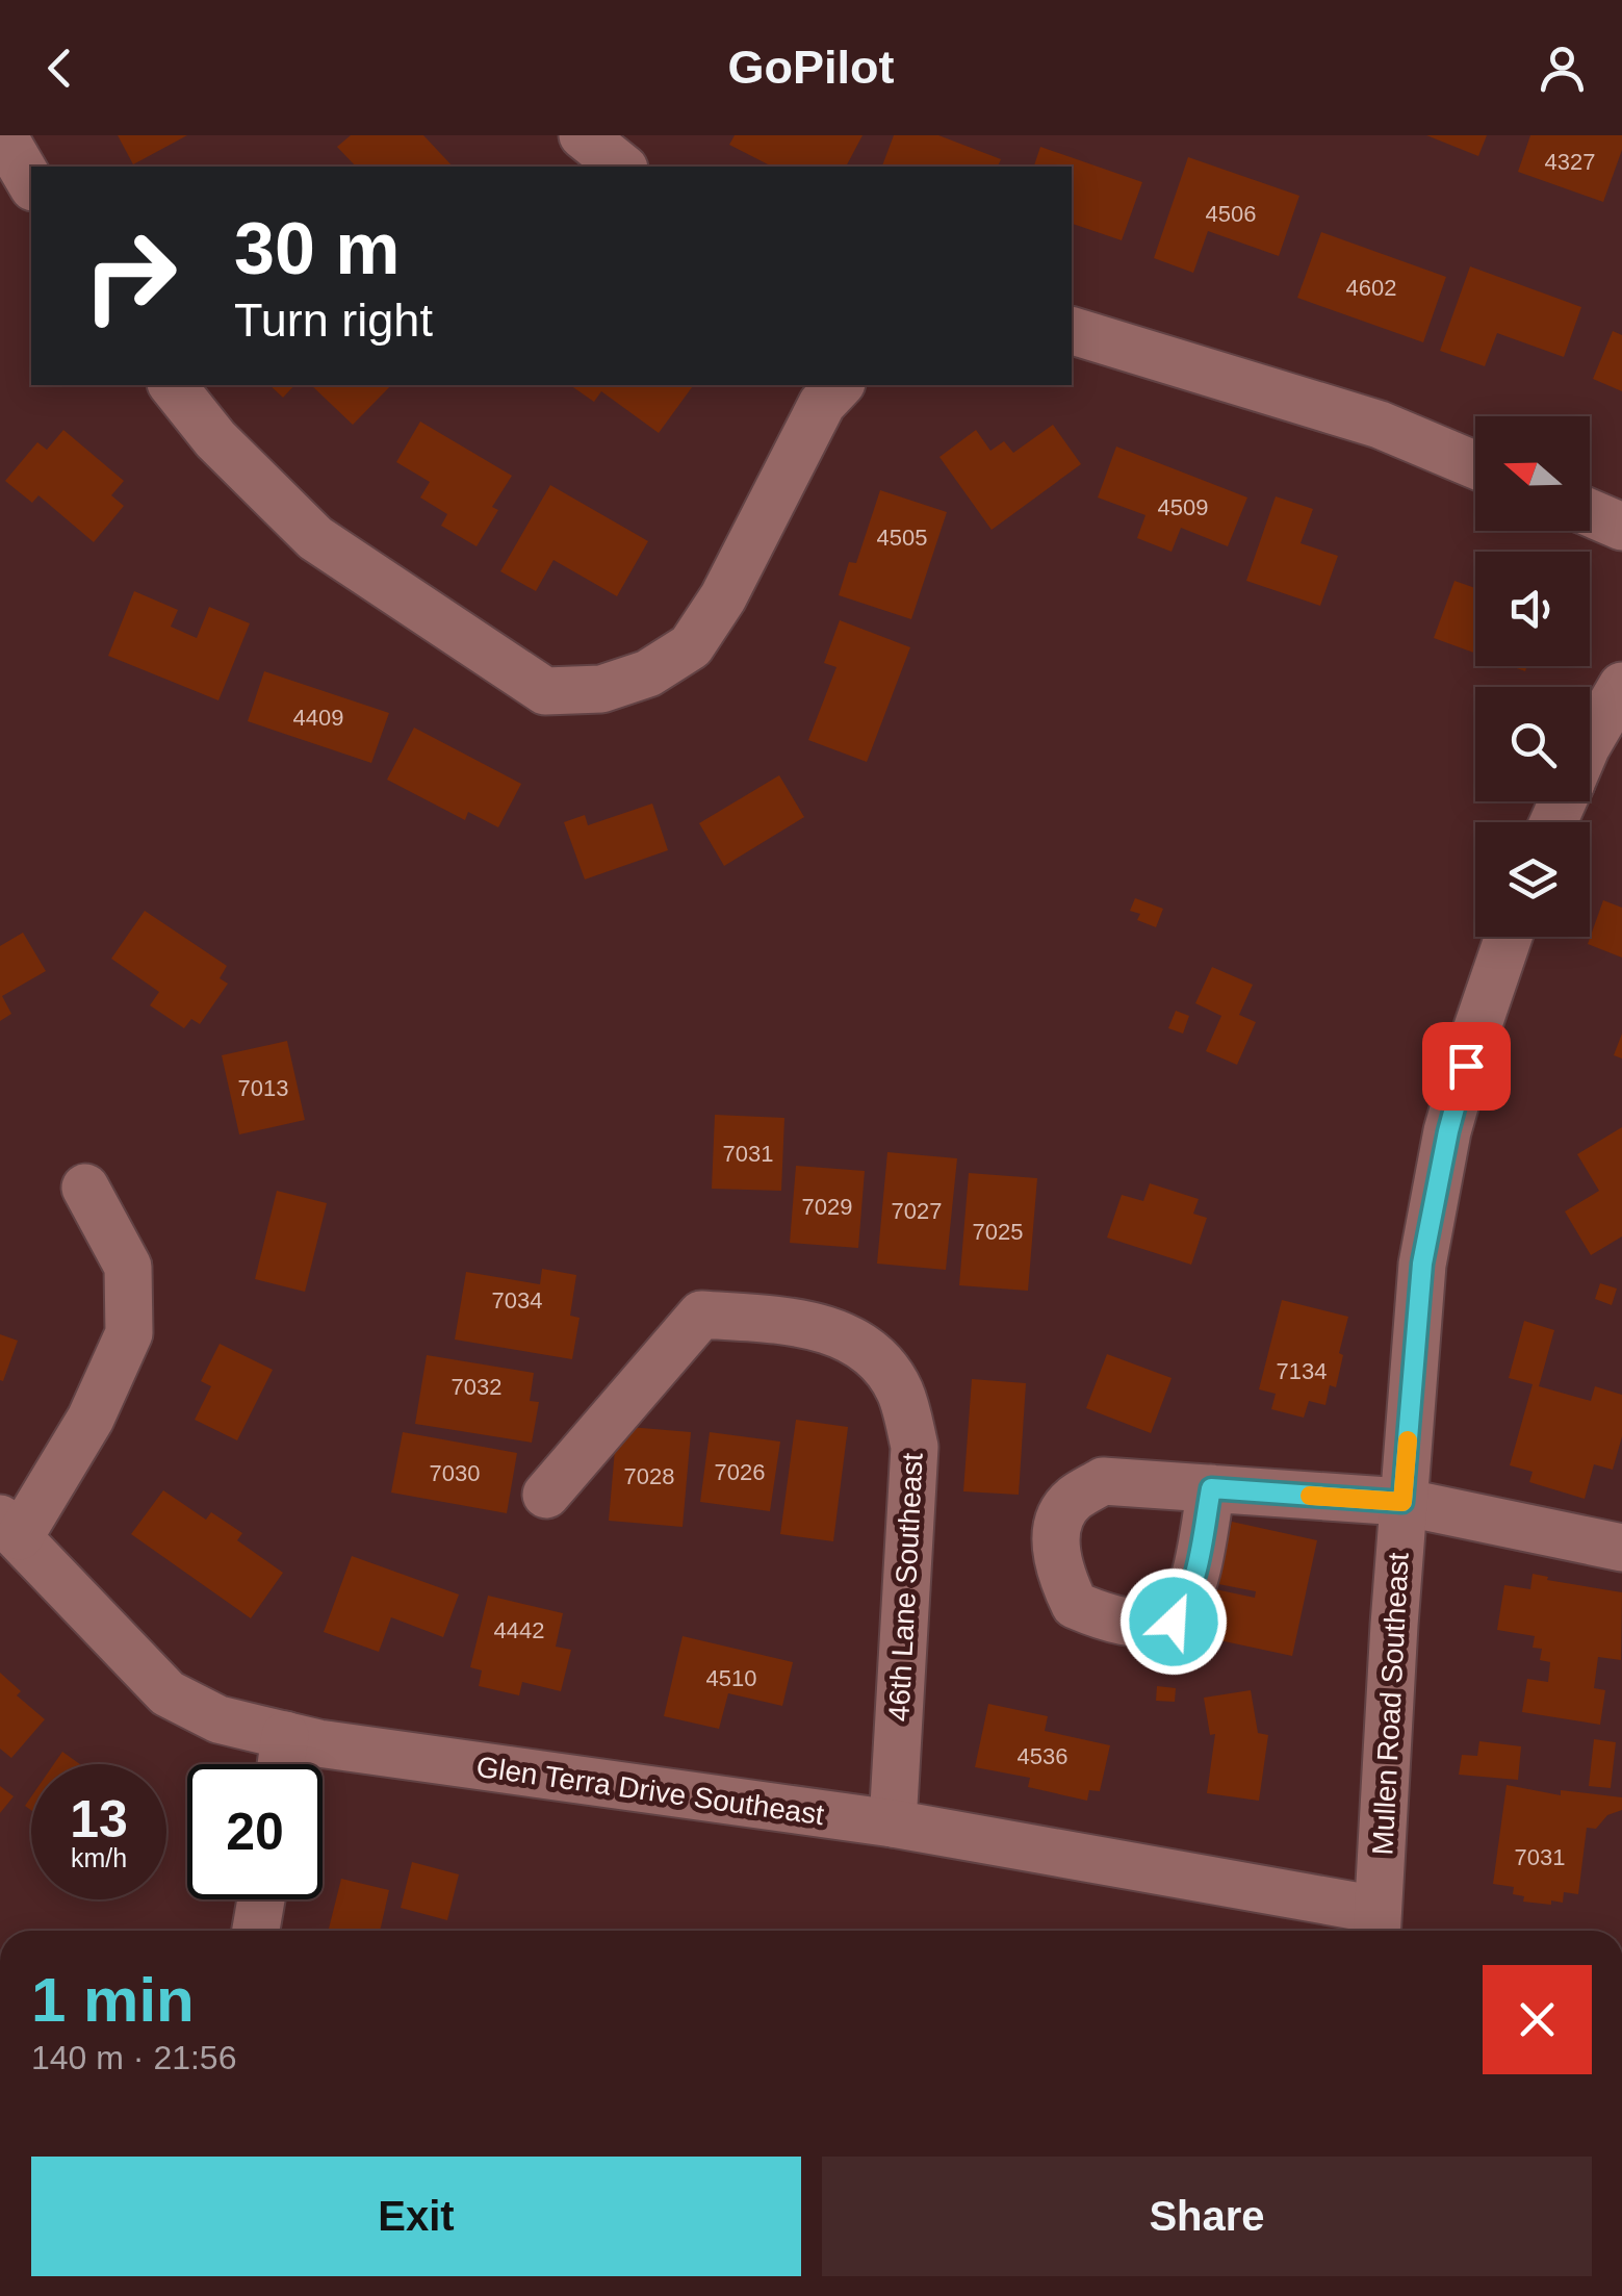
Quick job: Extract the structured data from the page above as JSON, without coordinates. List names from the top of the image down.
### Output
{
  "streets": {
    "street": ["46th Lane Southeast", "Mullen Road Southeast", "Glen Terra Drive Southeast"]
  },
  "crossings": [
    ["46th Lane Southeast", "Glen Terra Drive Southeast"],
    ["Mullen Road Southeast", "Glen Terra Drive Southeast"]
  ],
  "house_numbers": [
    "4327",
    "4506",
    "4602",
    "4509",
    "4505",
    "4409",
    "7013",
    "7031",
    "7029",
    "7027",
    "7025",
    "7034",
    "7134",
    "7032",
    "7026",
    "7030",
    "7028",
    "4442",
    "4510",
    "4536",
    "7031"
  ],
  "north": "left",
  "page": {
    "header": "GoPilot",
    "turn": ["30 m", "Turn right"],
    "speed": "13 km/h",
    "limit": "20",
    "heading": ["1 min", "140 m · 21:56"],
    "buttons": ["Exit", "Share"]
  }
}
